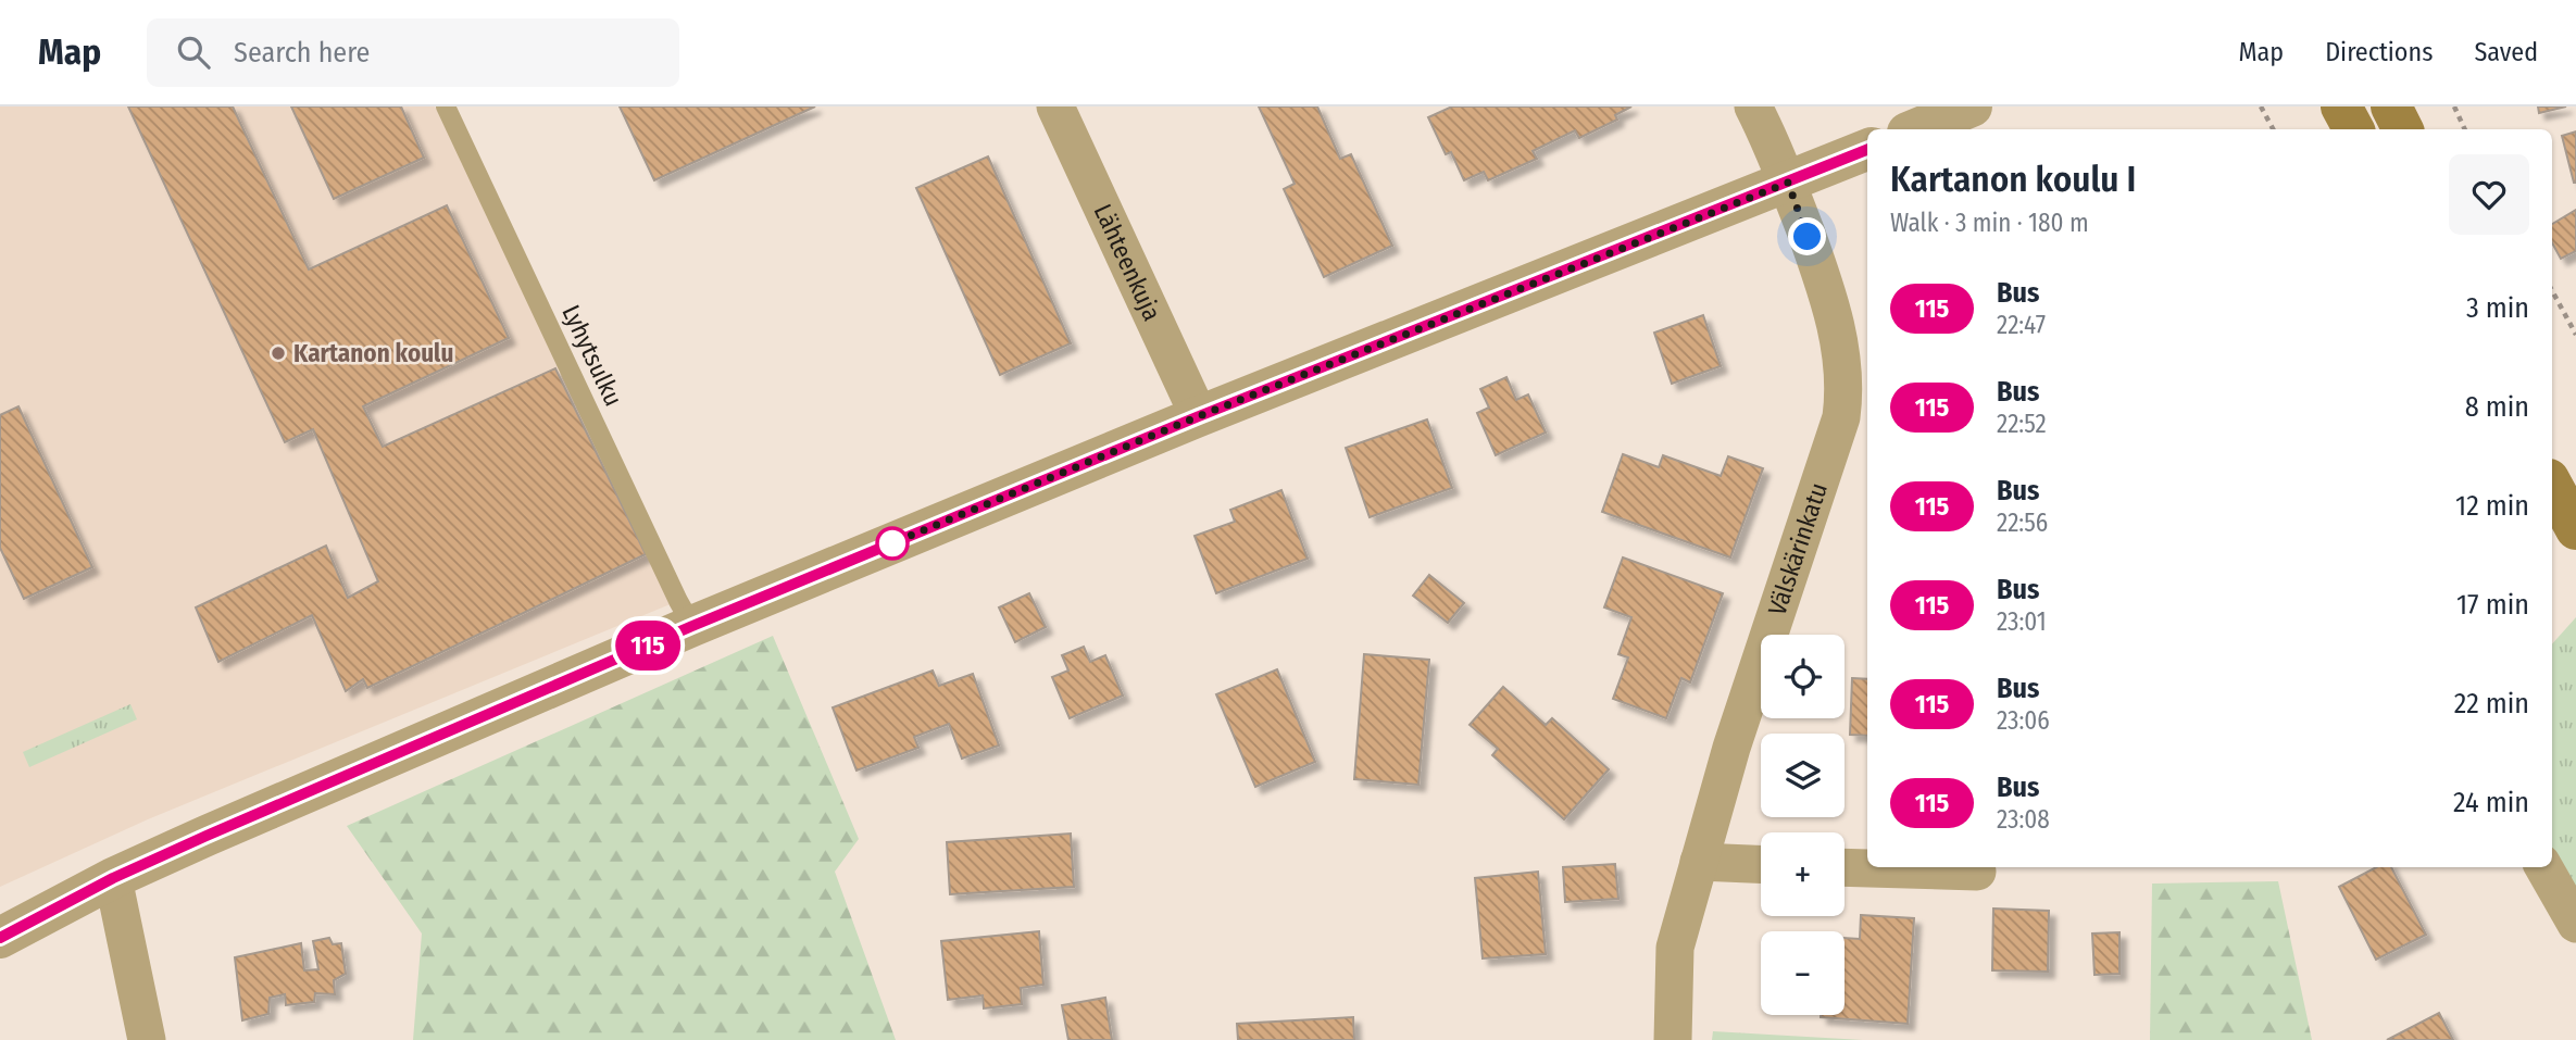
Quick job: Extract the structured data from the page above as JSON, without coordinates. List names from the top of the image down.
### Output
{
  "streets": {
    "street": ["Lähteenkuja", "Välskärinkatu"],
    "lane": ["Lyhytsulku"]
  },
  "places": ["Kartanon koulu"],
  "lines": ["bus line 115"],
  "page": {
    "header": "Map",
    "search": "Search here",
    "nav": ["Map", "Directions", "Saved"],
    "on_map": "115",
    "heading": ["Kartanon koulu I", "Walk · 3 min · 180 m"],
    "list": [
      {
        "mark": "115",
        "name": "Bus",
        "note": "22:47",
        "value": "3 min"
      },
      {
        "mark": "115",
        "name": "Bus",
        "note": "22:52",
        "value": "8 min"
      },
      {
        "mark": "115",
        "name": "Bus",
        "note": "22:56",
        "value": "12 min"
      },
      {
        "mark": "115",
        "name": "Bus",
        "note": "23:01",
        "value": "17 min"
      },
      {
        "mark": "115",
        "name": "Bus",
        "note": "23:06",
        "value": "22 min"
      },
      {
        "mark": "115",
        "name": "Bus",
        "note": "23:08",
        "value": "24 min"
      }
    ],
    "map_buttons": ["+", "−"]
  }
}
